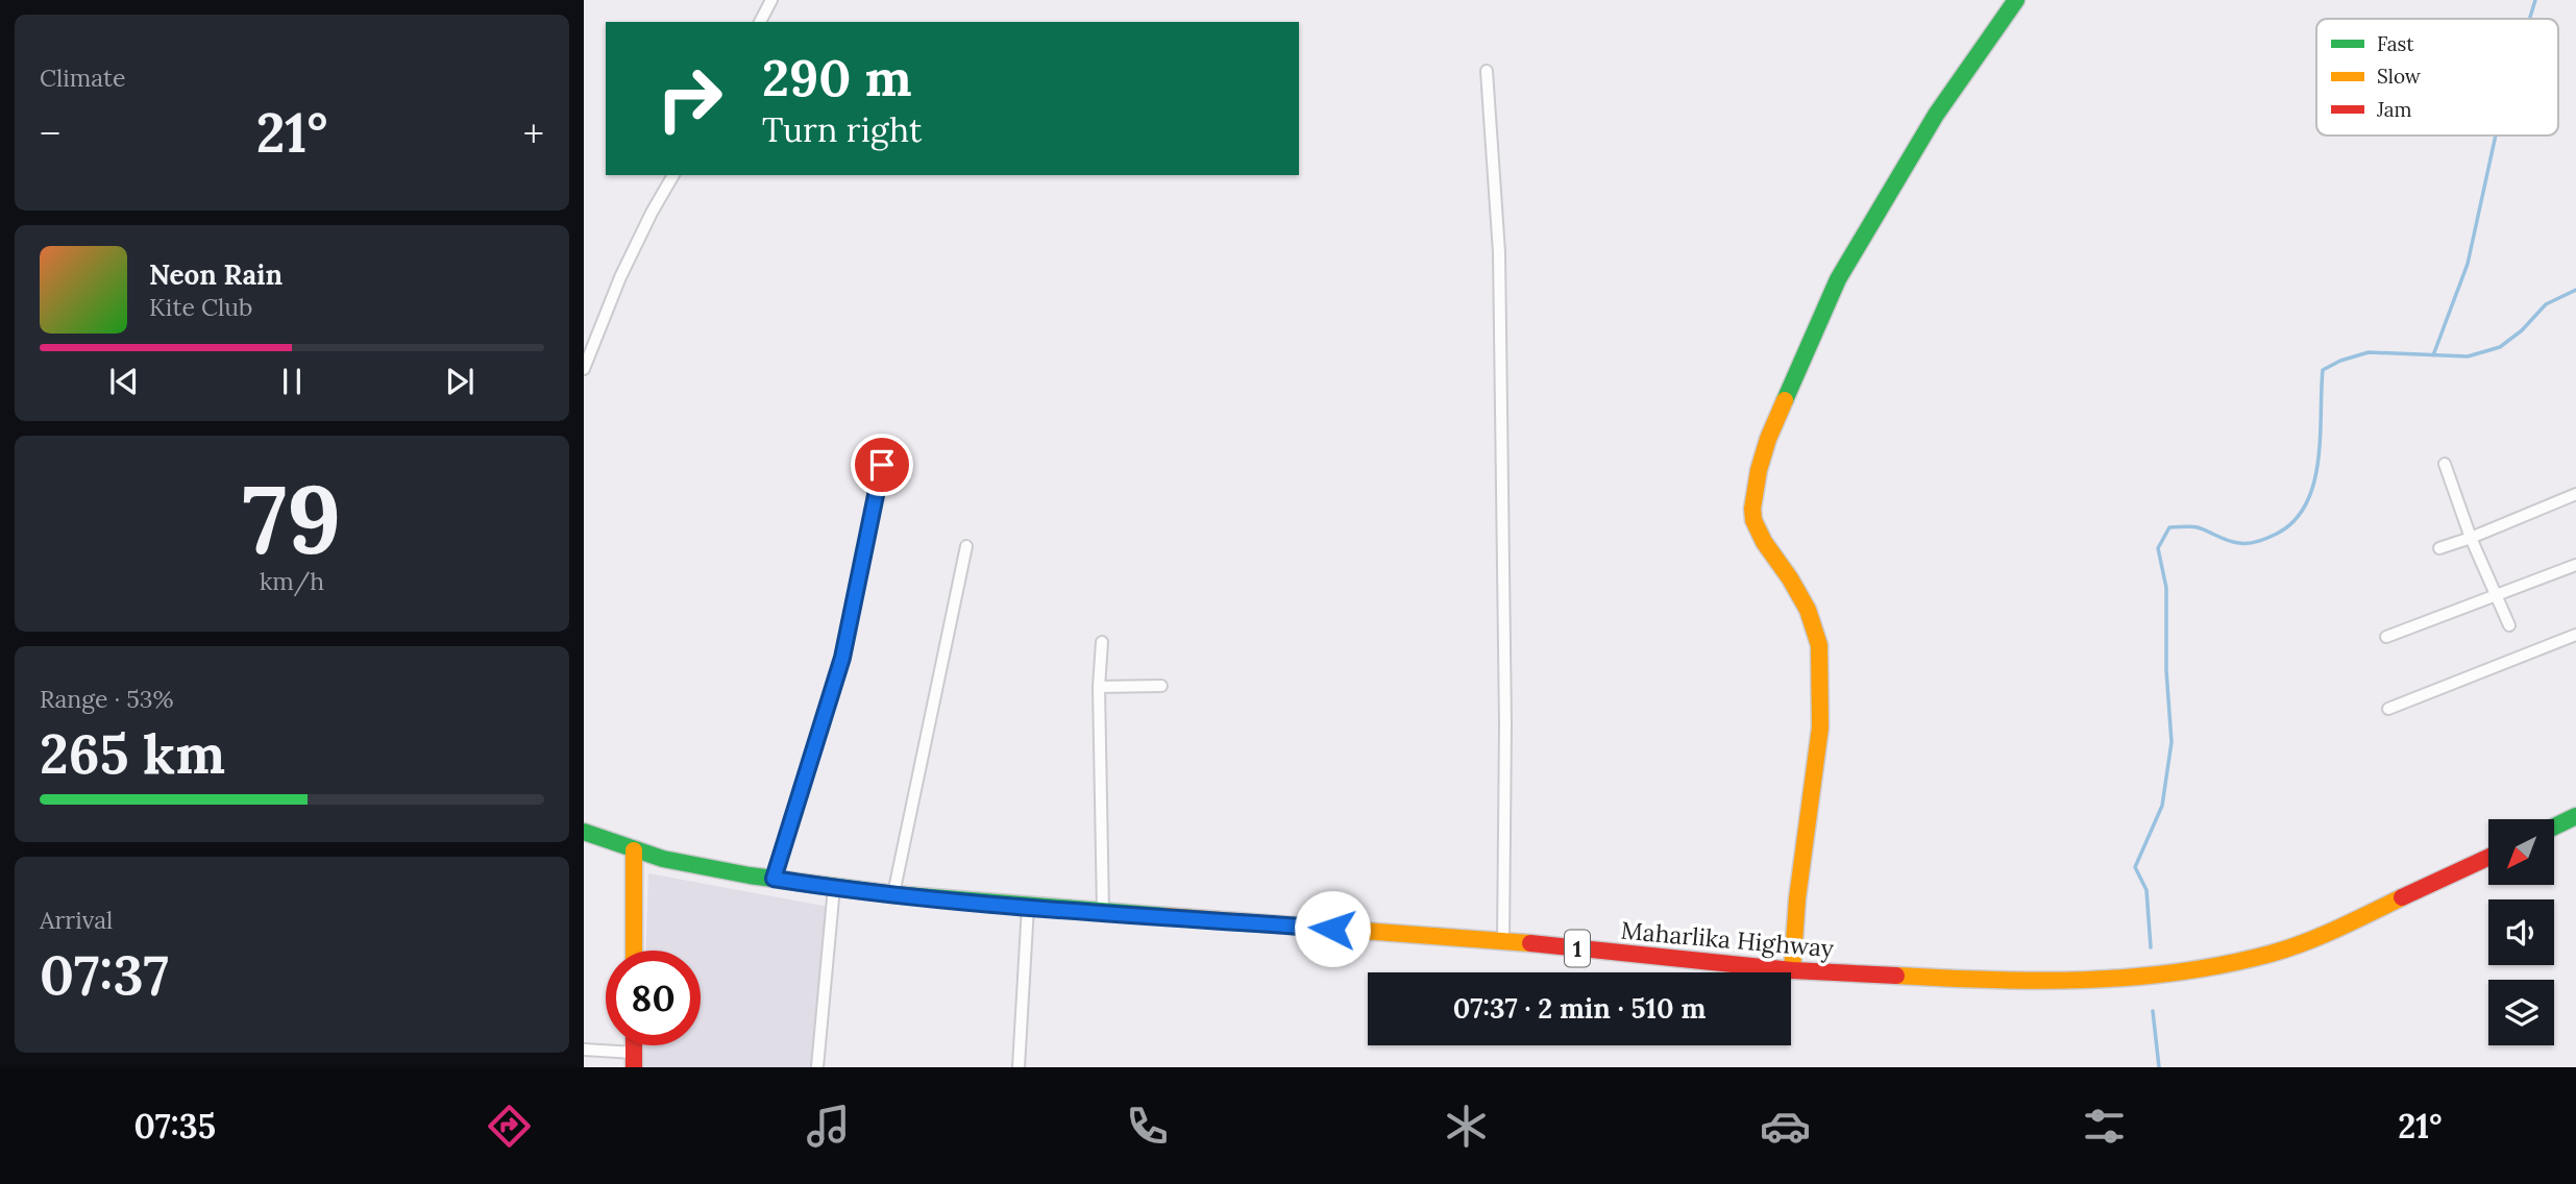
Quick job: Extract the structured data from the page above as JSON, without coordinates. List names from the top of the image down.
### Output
{
  "streets": {
    "main road": ["Maharlika Highway", "1"]
  },
  "legend": ["Fast", "Slow", "Jam"],
  "north": "bottom left",
  "page": {
    "tile": [
      "Climate",
      ["79", "km/h"],
      ["Range · 53%", "265 km"],
      ["Arrival", "07:37"]
    ],
    "turn": ["290 m", "Turn right"],
    "heat": ["−", "21°", "+"],
    "song": ["Neon Rain", "Kite Club"],
    "limit": "80",
    "trip": "07:37 · 2 min · 510 m",
    "tabs": ["07:35", "21°"]
  }
}
